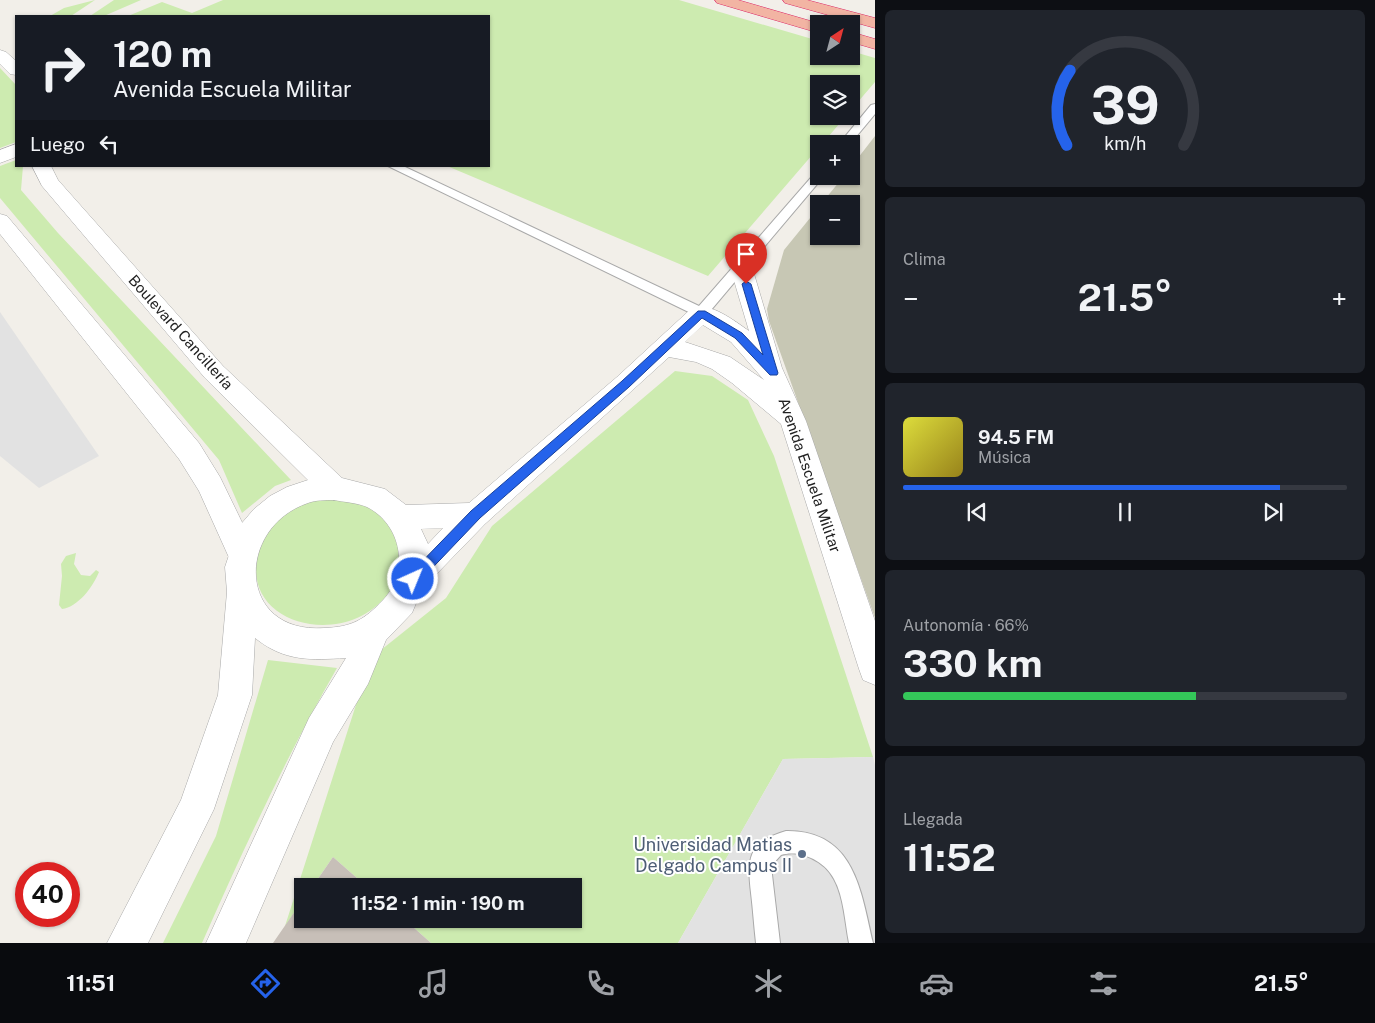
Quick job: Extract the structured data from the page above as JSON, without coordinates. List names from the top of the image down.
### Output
{
  "streets": {
    "street": ["Boulevard Cancillería", "Avenida Escuela Militar"]
  },
  "places": ["Universidad Matias Delgado Campus II"],
  "north": "top right",
  "page": {
    "map_buttons": ["+", "−"],
    "turn": ["120 m", "Avenida Escuela Militar"],
    "then": "Luego",
    "tile": [
      "Clima",
      ["Autonomía · 66%", "330 km"],
      ["Llegada", "11:52"]
    ],
    "heat": ["−", "21.5°", "+"],
    "song": ["94.5 FM", "Música"],
    "limit": "40",
    "trip": "11:52 · 1 min · 190 m",
    "tabs": ["11:51", "21.5°"],
    "gauge": ["39", "km/h"]
  }
}
